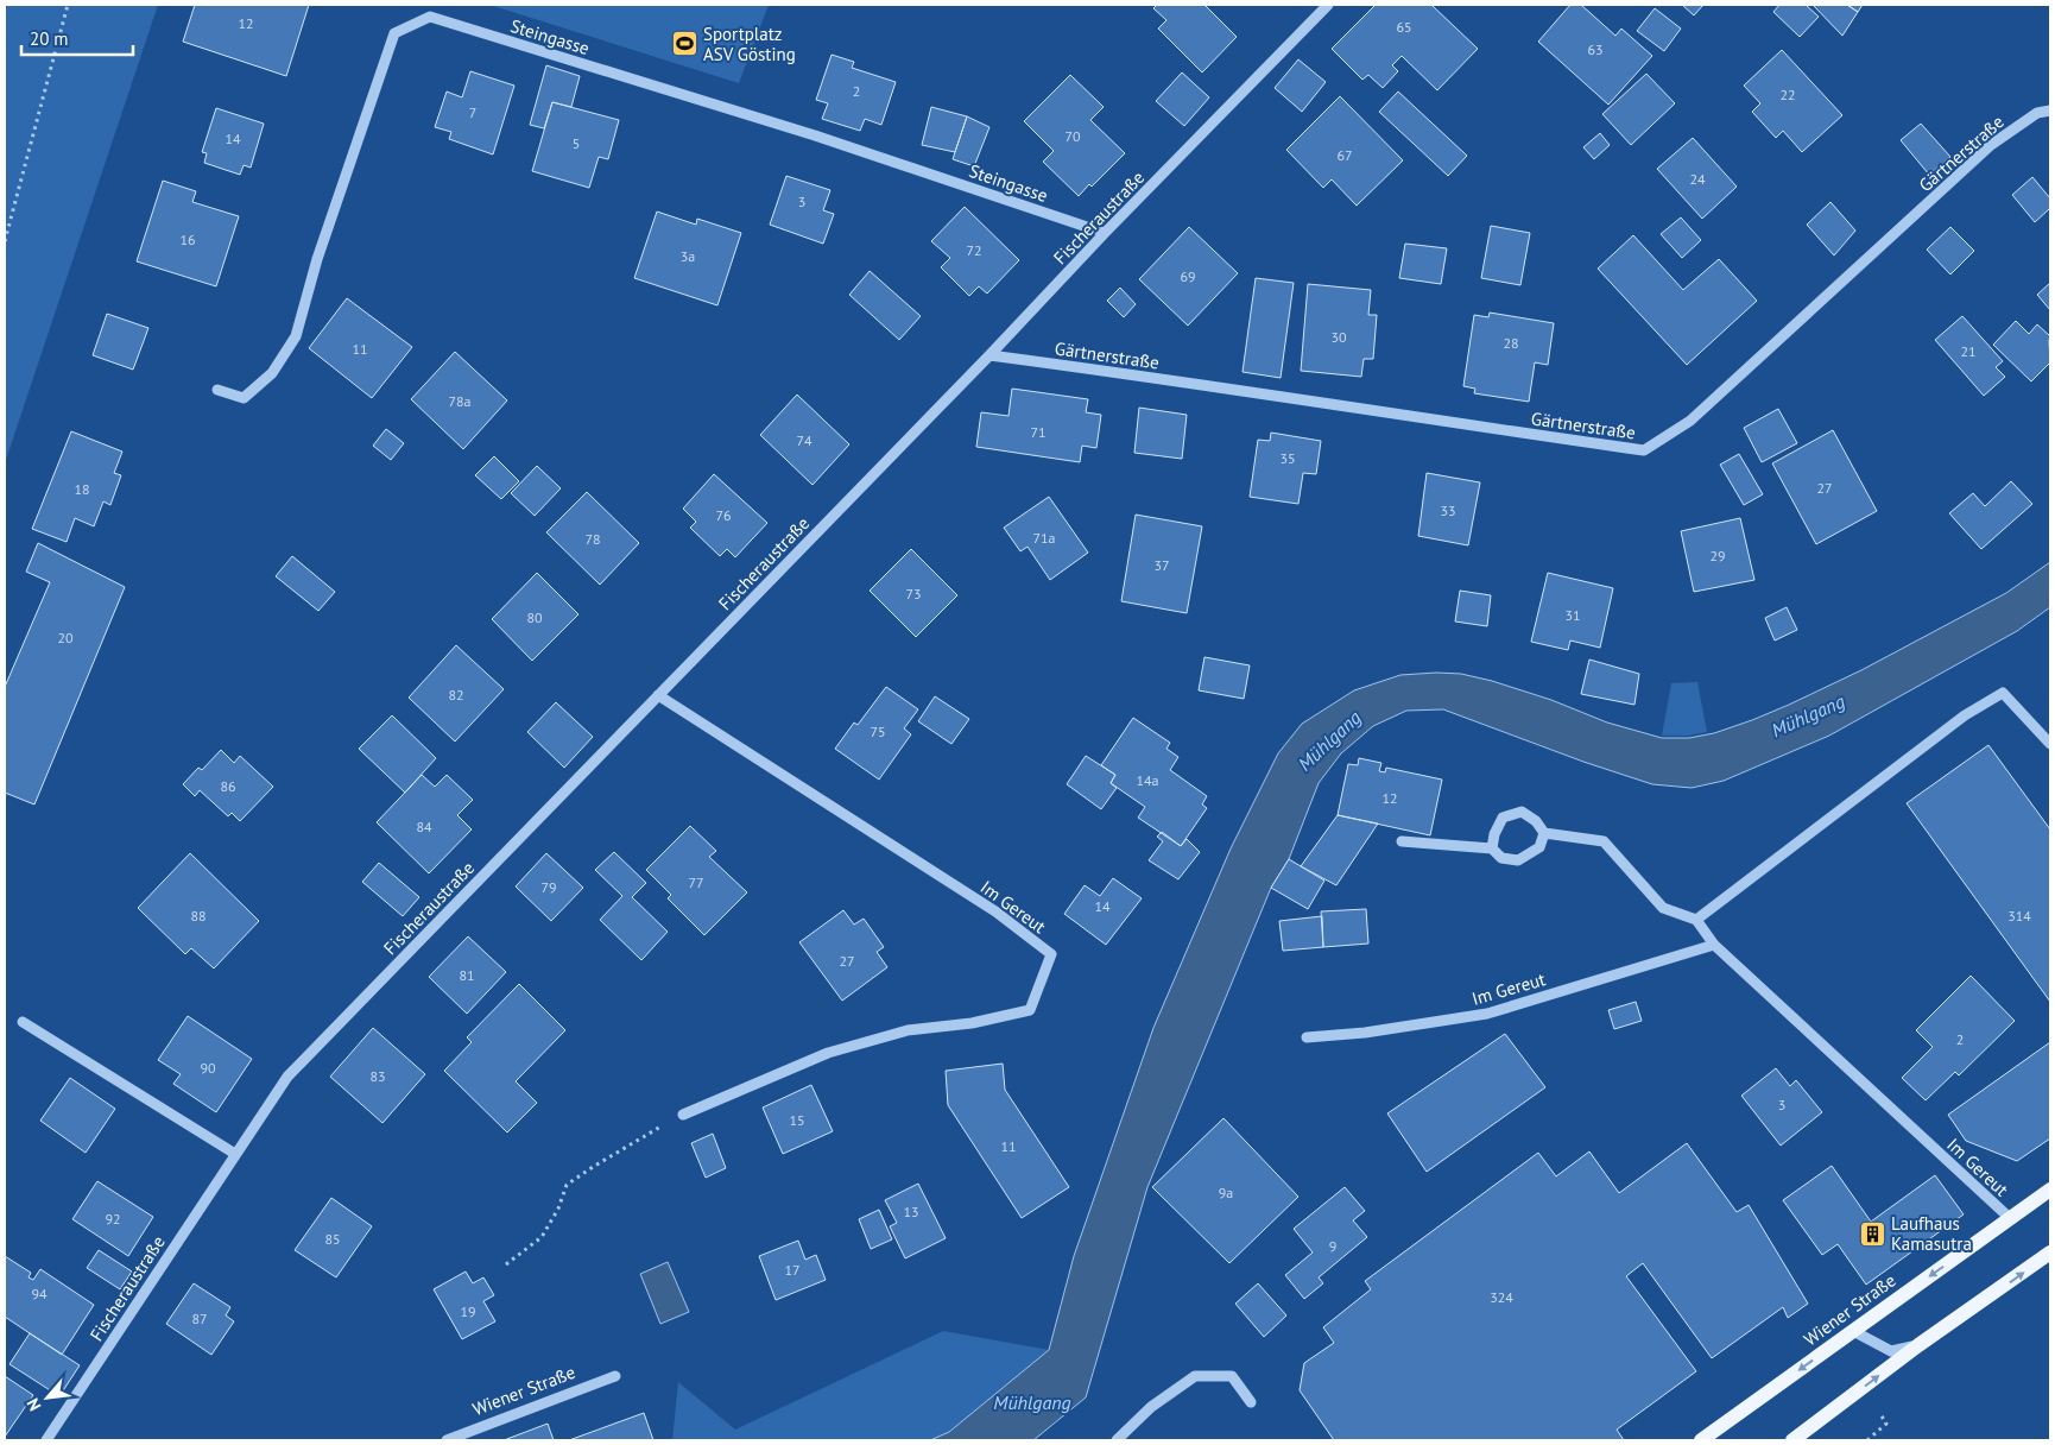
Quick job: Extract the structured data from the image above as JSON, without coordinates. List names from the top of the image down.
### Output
{
  "streets": {
    "main road": ["Wiener Straße"],
    "street": [
      "Steingasse",
      "Gärtnerstraße",
      "Fischeraustraße",
      "Im Gereut"
    ]
  },
  "crossings": [
    ["Steingasse", "Fischeraustraße"],
    ["Gärtnerstraße", "Fischeraustraße"],
    ["Fischeraustraße", "Im Gereut"],
    ["Im Gereut", "Wiener Straße"]
  ],
  "water": ["Mühlgang"],
  "places": {
    "sports": ["Sportplatz ASV Gösting"],
    "building": ["Laufhaus Kamasutra"]
  },
  "house_numbers": [
    "12",
    "65",
    "63",
    "2",
    "22",
    "7",
    "70",
    "14",
    "5",
    "67",
    "24",
    "3",
    "16",
    "72",
    "3a",
    "69",
    "30",
    "28",
    "11",
    "21",
    "78a",
    "71",
    "74",
    "35",
    "27",
    "18",
    "33",
    "76",
    "71a",
    "78",
    "29",
    "37",
    "73",
    "31",
    "80",
    "20",
    "82",
    "75",
    "14a",
    "86",
    "12",
    "84",
    "77",
    "79",
    "14",
    "88",
    "314",
    "27",
    "81",
    "2",
    "90",
    "83",
    "3",
    "15",
    "11",
    "9a",
    "13",
    "92",
    "85",
    "9",
    "17",
    "94",
    "324",
    "19",
    "87"
  ],
  "scale_bar": "20 m",
  "north": "bottom left"
}
